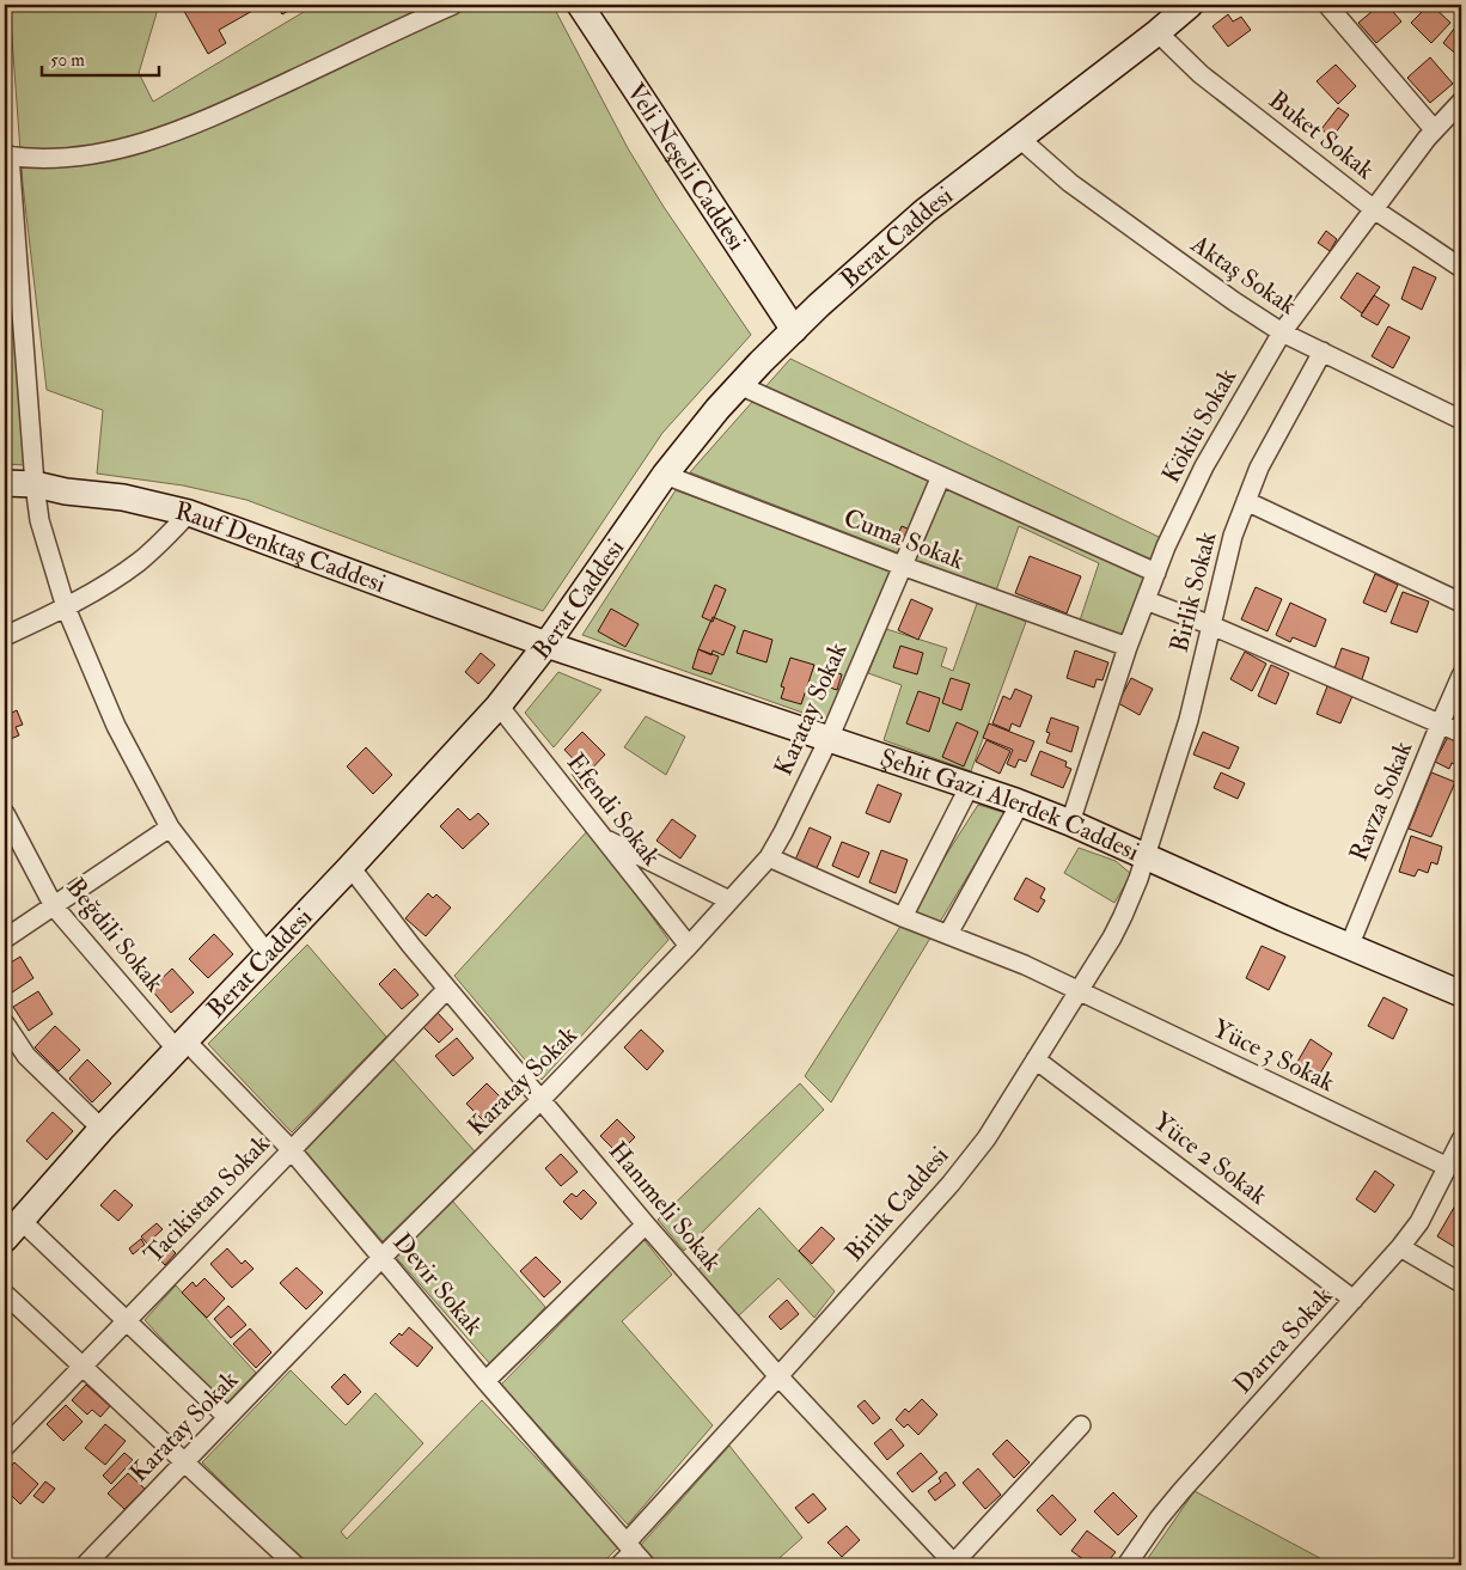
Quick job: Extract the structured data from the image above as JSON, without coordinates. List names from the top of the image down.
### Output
{
  "streets": {
    "street": [
      "Buket Sokak",
      "Veli Neşeli Caddesi",
      "Berat Caddesi",
      "Aktaş Sokak",
      "Köklü Sokak",
      "Cuma Sokak",
      "Rauf Denktaş Caddesi",
      "Birlik Sokak",
      "Karatay Sokak",
      "Ravza Sokak",
      "Şehit Gazi Alerdek Caddesi",
      "Efendi Sokak",
      "Beğdili Sokak",
      "Yüce 3 Sokak",
      "Yüce 2 Sokak",
      "Tacikistan Sokak",
      "Birlik Caddesi",
      "Hanımeli Sokak",
      "Devir Sokak",
      "Darıca Sokak"
    ]
  },
  "crossings": [
    ["Buket Sokak", "Berat Caddesi"],
    ["Buket Sokak", "Köklü Sokak"],
    ["Veli Neşeli Caddesi", "Berat Caddesi"],
    ["Berat Caddesi", "Aktaş Sokak"],
    ["Berat Caddesi", "Cuma Sokak"],
    ["Berat Caddesi", "Rauf Denktaş Caddesi"],
    ["Berat Caddesi", "Şehit Gazi Alerdek Caddesi"],
    ["Berat Caddesi", "Efendi Sokak"],
    ["Berat Caddesi", "Beğdili Sokak"],
    ["Berat Caddesi", "Hanımeli Sokak"],
    ["Berat Caddesi", "Devir Sokak"],
    ["Aktaş Sokak", "Köklü Sokak"],
    ["Aktaş Sokak", "Birlik Sokak"],
    ["Köklü Sokak", "Cuma Sokak"],
    ["Köklü Sokak", "Şehit Gazi Alerdek Caddesi"],
    ["Cuma Sokak", "Karatay Sokak"],
    ["Rauf Denktaş Caddesi", "Şehit Gazi Alerdek Caddesi"],
    ["Birlik Sokak", "Şehit Gazi Alerdek Caddesi"],
    ["Birlik Sokak", "Birlik Caddesi"],
    ["Karatay Sokak", "Şehit Gazi Alerdek Caddesi"],
    ["Karatay Sokak", "Efendi Sokak"],
    ["Karatay Sokak", "Yüce 3 Sokak"],
    ["Karatay Sokak", "Hanımeli Sokak"],
    ["Karatay Sokak", "Devir Sokak"],
    ["Ravza Sokak", "Şehit Gazi Alerdek Caddesi"],
    ["Şehit Gazi Alerdek Caddesi", "Birlik Caddesi"],
    ["Beğdili Sokak", "Devir Sokak"],
    ["Yüce 3 Sokak", "Birlik Caddesi"],
    ["Yüce 3 Sokak", "Darıca Sokak"],
    ["Yüce 2 Sokak", "Birlik Caddesi"],
    ["Yüce 2 Sokak", "Darıca Sokak"],
    ["Tacikistan Sokak", "Hanımeli Sokak"],
    ["Tacikistan Sokak", "Devir Sokak"],
    ["Birlik Caddesi", "Hanımeli Sokak"],
    ["Birlik Caddesi", "Devir Sokak"]
  ],
  "scale_bar": "50 m"
}
